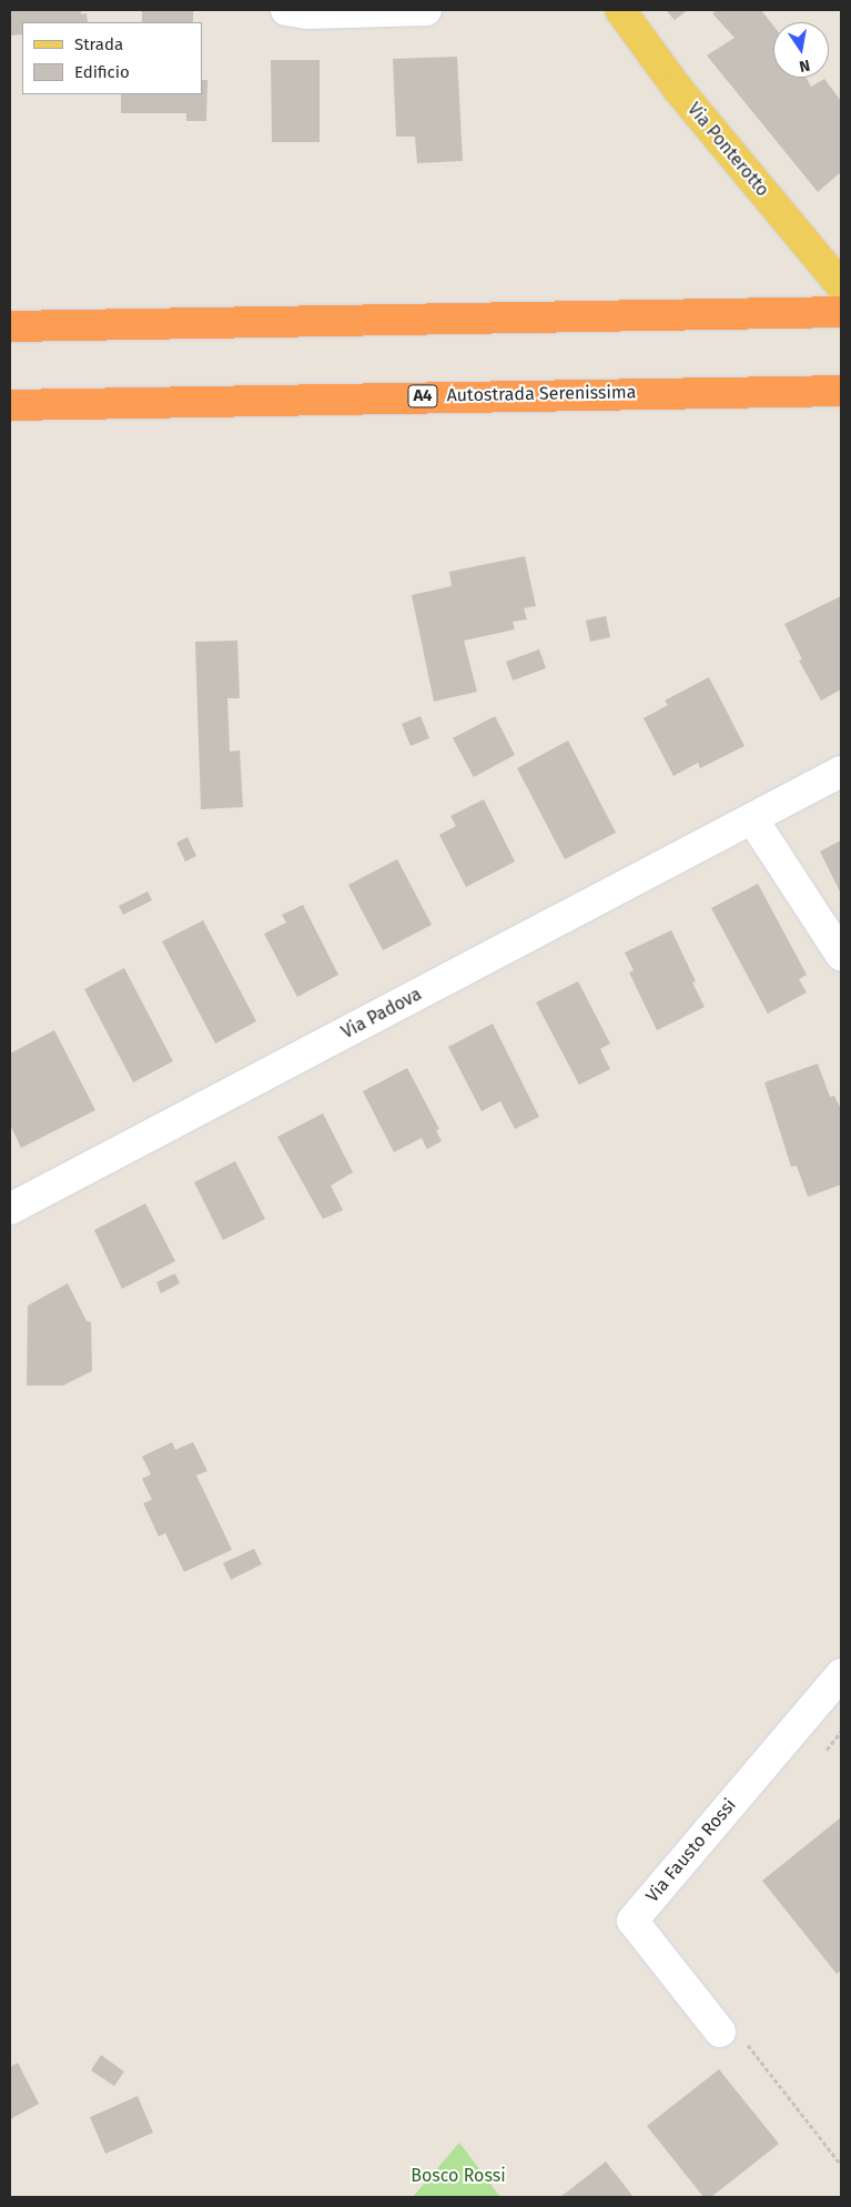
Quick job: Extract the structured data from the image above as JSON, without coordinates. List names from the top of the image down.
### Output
{
  "streets": {
    "highway": ["Autostrada Serenissima", "A4"],
    "main road": ["Via Ponterotto"],
    "street": ["Via Padova", "Via Fausto Rossi"]
  },
  "parks": ["Bosco Rossi"],
  "legend": ["Strada", "Edificio"],
  "north": "bottom"
}
